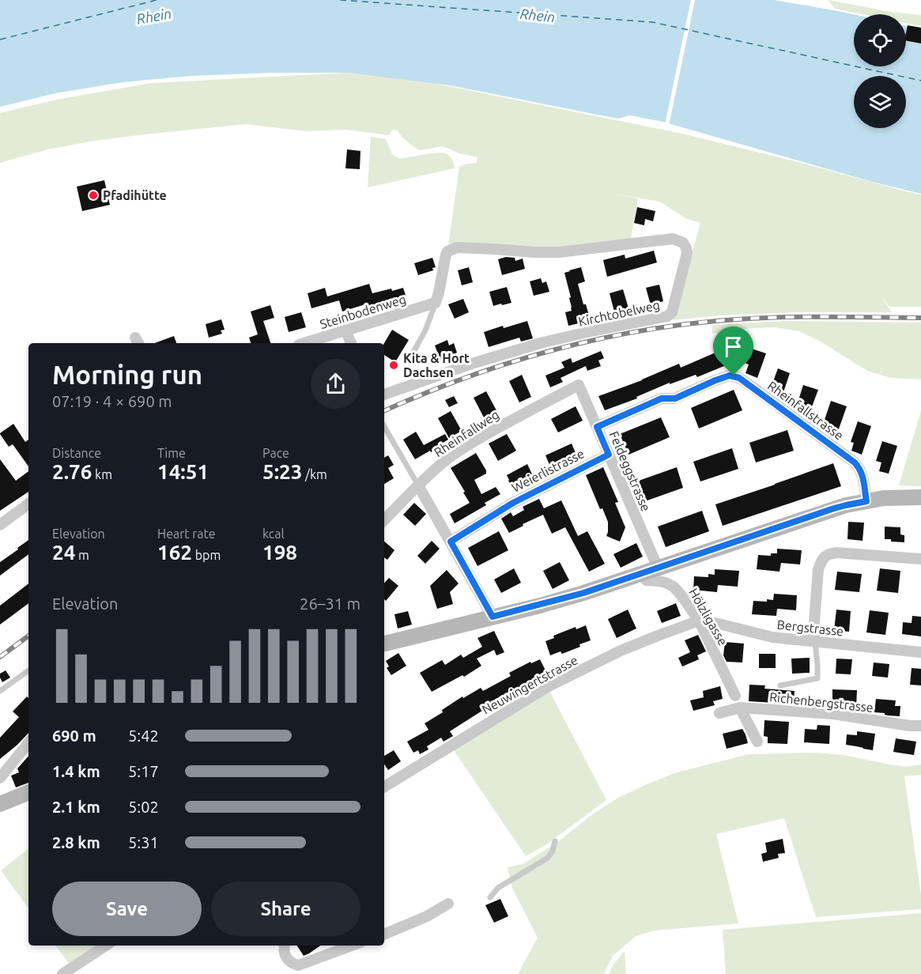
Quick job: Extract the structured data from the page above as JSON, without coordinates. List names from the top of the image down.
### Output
{
  "streets": {
    "street": [
      "Steinbodenweg",
      "Kirchtobelweg",
      "Rheinfallstrasse",
      "Rheinfallweg",
      "Weierlistrasse",
      "Feldeggstrasse",
      "Hölzligasse",
      "Bergstrasse",
      "Neuwingertstrasse",
      "Richenbergstrasse"
    ]
  },
  "crossings": [
    ["Steinbodenweg", "Kirchtobelweg"],
    ["Rheinfallstrasse", "Feldeggstrasse"],
    ["Rheinfallweg", "Feldeggstrasse"],
    ["Weierlistrasse", "Feldeggstrasse"],
    ["Hölzligasse", "Bergstrasse"],
    ["Hölzligasse", "Neuwingertstrasse"],
    ["Bergstrasse", "Neuwingertstrasse"]
  ],
  "water": ["Rhein"],
  "places": ["Pfadihütte", "Kita & Hort Dachsen"],
  "page": {
    "heading": ["Morning run", "07:19 · 4 × 690 m"],
    "stats": [
      ["Distance", "2.76 km"],
      ["Time", "14:51"],
      ["Pace", "5:23 /km"],
      ["Elevation", "24 m"],
      ["Heart rate", "162 bpm"],
      ["kcal", "198"]
    ],
    "chart": ["Elevation", "26–31 m"],
    "list": [
      {
        "name": "690 m",
        "note": "5:42"
      },
      {
        "name": "1.4 km",
        "note": "5:17"
      },
      {
        "name": "2.1 km",
        "note": "5:02"
      },
      {
        "name": "2.8 km",
        "note": "5:31"
      }
    ],
    "buttons": ["Save", "Share"]
  }
}
